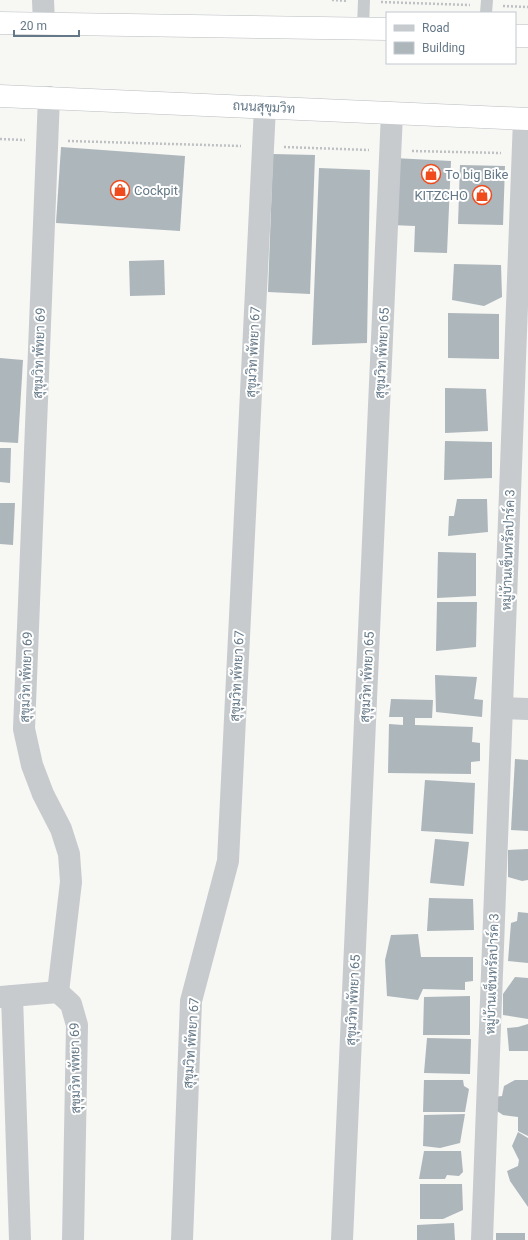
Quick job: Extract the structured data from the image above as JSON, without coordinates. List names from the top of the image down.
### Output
{
  "streets": {
    "highway": ["ถนนสุขุมวิท"],
    "street": [
      "สุขุมวิท พัทยา 67",
      "สุขุมวิท พัทยา 69",
      "สุขุมวิท พัทยา 65",
      "หมู่บ้านเซ็นทรัลปาร์ค 3"
    ]
  },
  "crossings": [
    ["ถนนสุขุมวิท", "สุขุมวิท พัทยา 67"],
    ["ถนนสุขุมวิท", "สุขุมวิท พัทยา 69"],
    ["ถนนสุขุมวิท", "สุขุมวิท พัทยา 65"],
    ["ถนนสุขุมวิท", "หมู่บ้านเซ็นทรัลปาร์ค 3"]
  ],
  "places": {
    "shop": ["To big Bike", "Cockpit", "KITZCHO"]
  },
  "legend": ["Road", "Building"],
  "scale_bar": "20 m"
}
